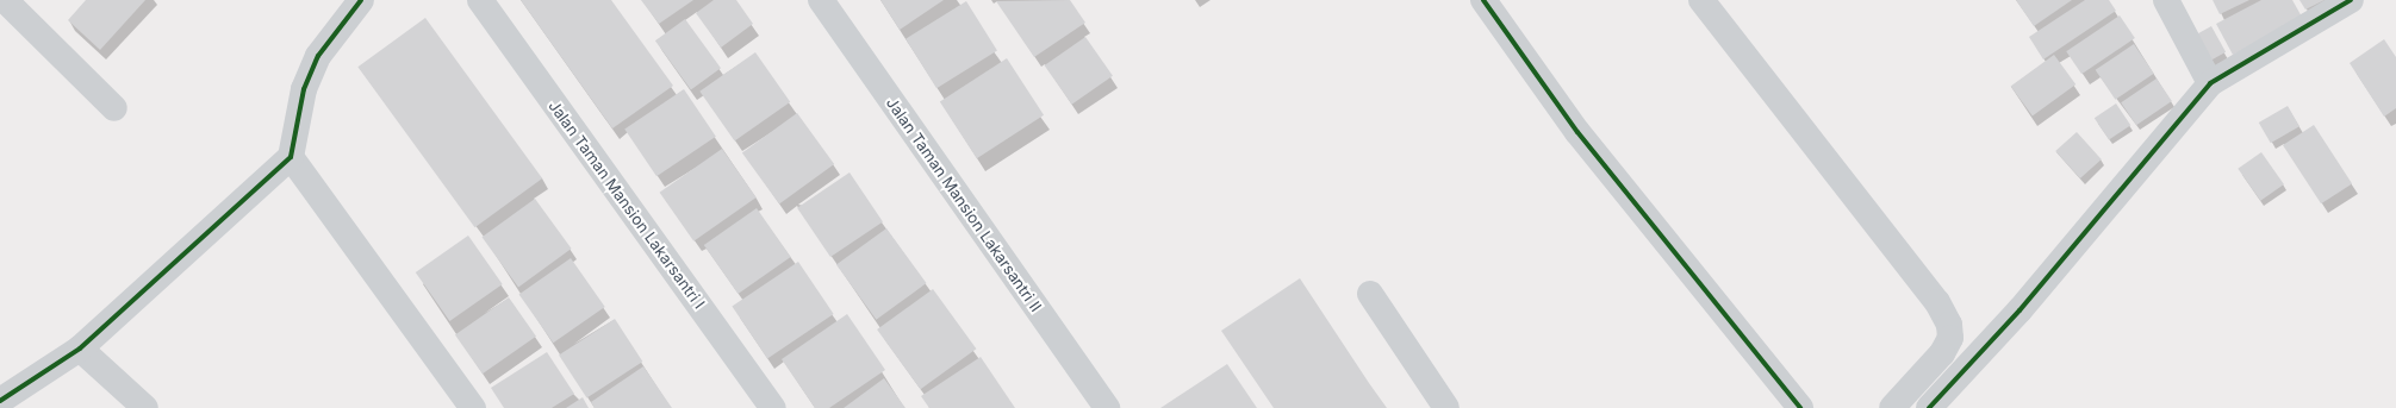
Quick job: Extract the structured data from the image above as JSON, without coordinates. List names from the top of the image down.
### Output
{
  "streets": {
    "street": ["Jalan Taman Mansion Lakarsantri I", "Jalan Taman Mansion Lakarsantri II"]
  }
}
